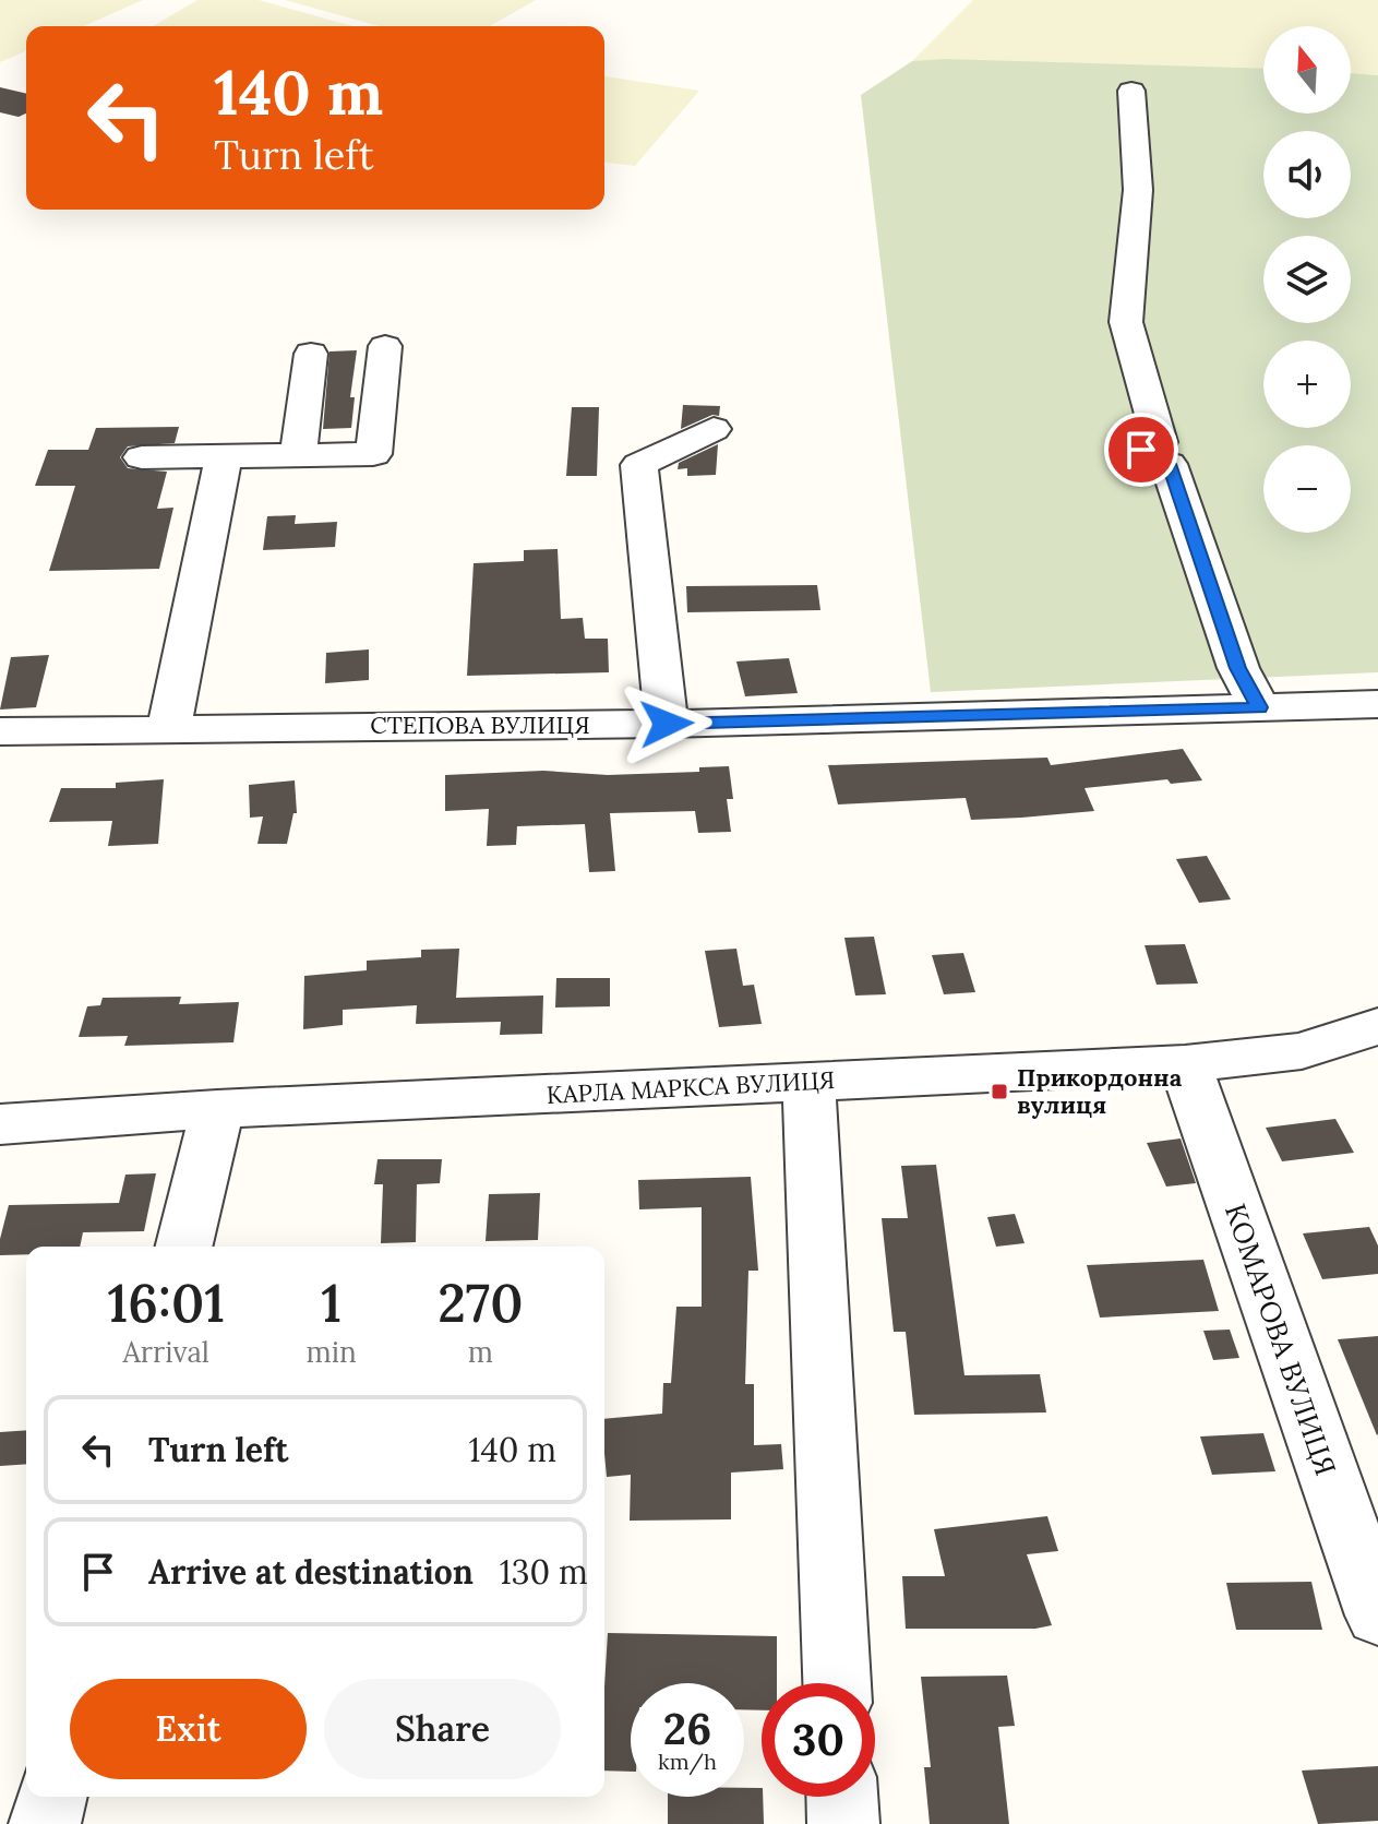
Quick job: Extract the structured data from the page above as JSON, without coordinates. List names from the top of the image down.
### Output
{
  "streets": {
    "street": ["СТЕПОВА ВУЛИЦЯ", "КАРЛА МАРКСА ВУЛИЦЯ", "КОМАРОВА ВУЛИЦЯ"]
  },
  "crossings": [
    ["КАРЛА МАРКСА ВУЛИЦЯ", "КОМАРОВА ВУЛИЦЯ"]
  ],
  "places": {
    "transit": ["Прикордонна вулиця"]
  },
  "north": "top",
  "page": {
    "map_buttons": ["+", "−"],
    "turn": ["140 m", "Turn left"],
    "eta": [
      "16:01",
      "Arrival",
      "1",
      "min",
      "270",
      "m"
    ],
    "list": [
      {
        "name": "Turn left",
        "value": "140 m"
      },
      {
        "name": "Arrive at destination",
        "value": "130 m"
      }
    ],
    "buttons": ["Exit", "Share"],
    "speed": "26 km/h",
    "limit": "30"
  }
}
